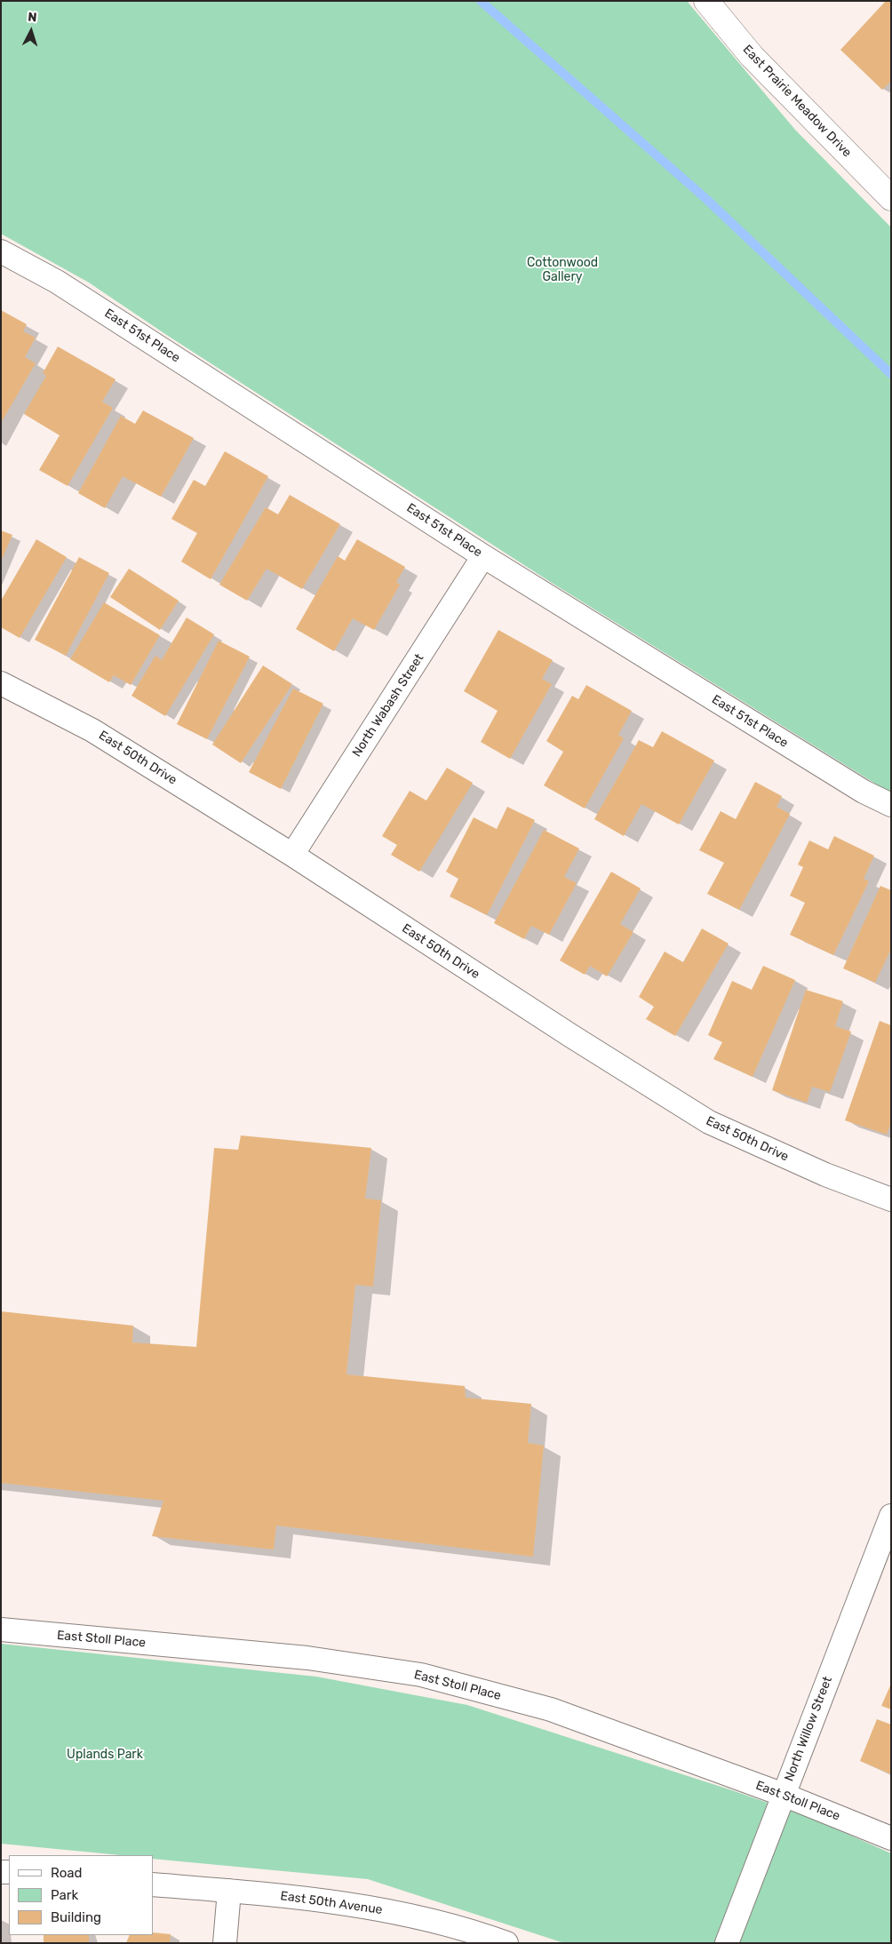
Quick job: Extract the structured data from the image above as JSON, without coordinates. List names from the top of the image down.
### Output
{
  "streets": {
    "street": [
      "East Prairie Meadow Drive",
      "East 51st Place",
      "North Wabash Street",
      "East 50th Drive",
      "East Stoll Place",
      "North Willow Street",
      "East 50th Avenue"
    ]
  },
  "crossings": [
    ["East 51st Place", "North Wabash Street"],
    ["North Wabash Street", "East 50th Drive"],
    ["East Stoll Place", "North Willow Street"]
  ],
  "parks": ["Cottonwood Gallery", "Uplands Park"],
  "legend": ["Road", "Park", "Building"],
  "north": "top"
}
